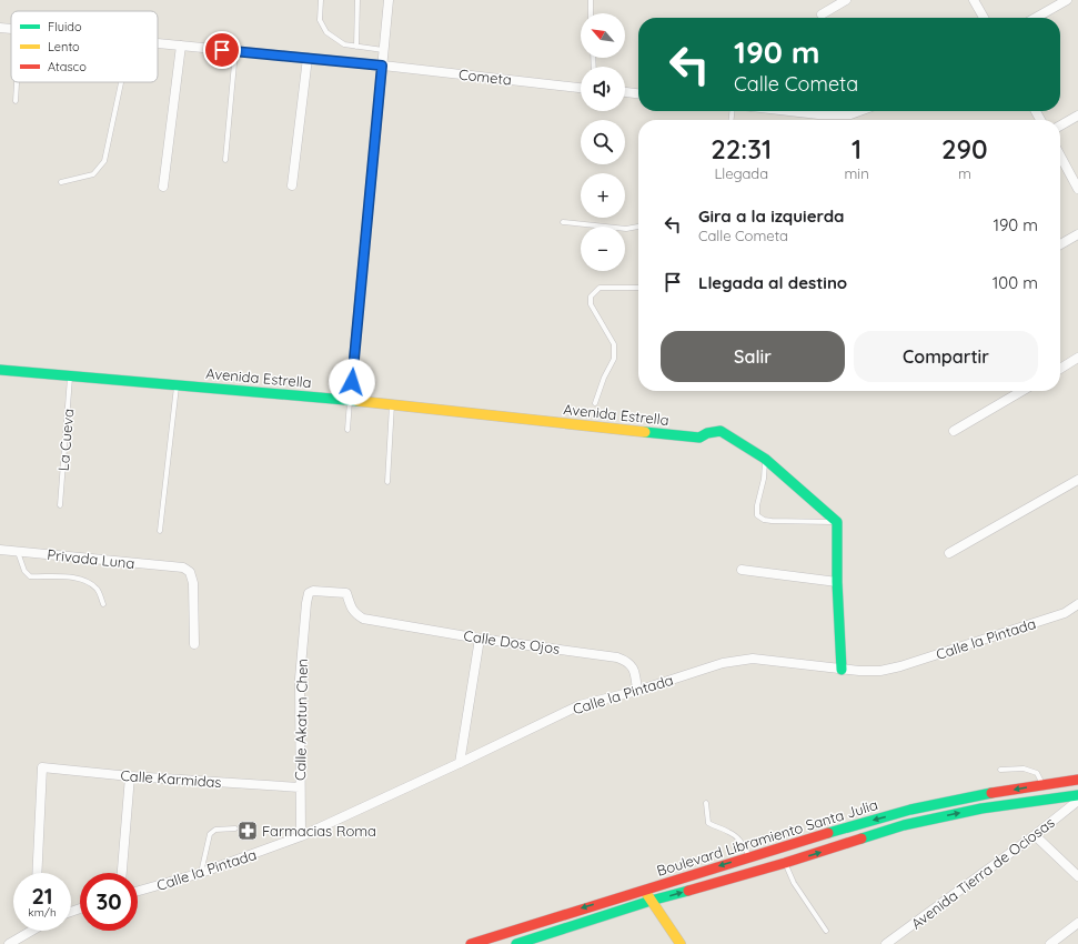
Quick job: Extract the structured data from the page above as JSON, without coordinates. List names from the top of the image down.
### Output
{
  "streets": {
    "main road": ["Avenida Estrella", "Boulevard Libramiento Santa Julia"],
    "street": [
      "Cometa",
      "Privada Luna",
      "Calle la Pintada",
      "Calle Dos Ojos",
      "Calle Akatun Chen",
      "Calle Karmidas",
      "Avenida Tierra de Ociosas"
    ],
    "lane": ["La Cueva"]
  },
  "crossings": [
    ["Avenida Estrella", "La Cueva"],
    ["Calle la Pintada", "Calle Dos Ojos"],
    ["Calle la Pintada", "Calle Akatun Chen"],
    ["Calle Dos Ojos", "Calle Akatun Chen"],
    ["Calle Akatun Chen", "Calle Karmidas"]
  ],
  "places": {
    "pharmacy": ["Farmacias Roma"]
  },
  "legend": ["Fluido", "Lento", "Atasco"],
  "north": "top left",
  "page": {
    "map_buttons": ["+", "−"],
    "turn": ["190 m", "Calle Cometa"],
    "eta": [
      "22:31",
      "Llegada",
      "1",
      "min",
      "290",
      "m"
    ],
    "list": [
      {
        "name": "Gira a la izquierda",
        "note": "Calle Cometa",
        "value": "190 m"
      },
      {
        "name": "Llegada al destino",
        "value": "100 m"
      }
    ],
    "buttons": ["Salir", "Compartir"],
    "speed": "21 km/h",
    "limit": "30"
  }
}
